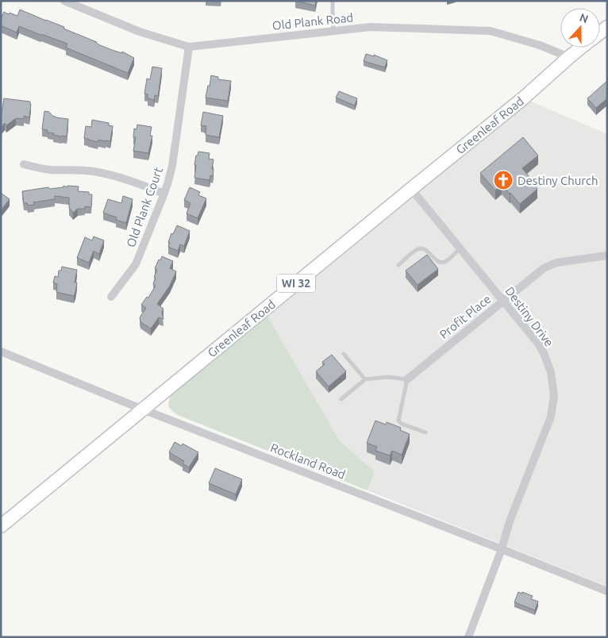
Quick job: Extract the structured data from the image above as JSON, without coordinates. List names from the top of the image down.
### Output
{
  "streets": {
    "main road": ["Greenleaf Road", "WI 32"],
    "street": [
      "Old Plank Road",
      "Old Plank Court",
      "Profit Place",
      "Destiny Drive",
      "Rockland Road"
    ]
  },
  "crossings": [
    ["Old Plank Road", "Greenleaf Road"],
    ["Old Plank Road", "Old Plank Court"],
    ["Greenleaf Road", "Destiny Drive"],
    ["Greenleaf Road", "Rockland Road"],
    ["Profit Place", "Destiny Drive"],
    ["Destiny Drive", "Rockland Road"]
  ],
  "places": {
    "church": ["Destiny Church"]
  },
  "north": "top"
}
